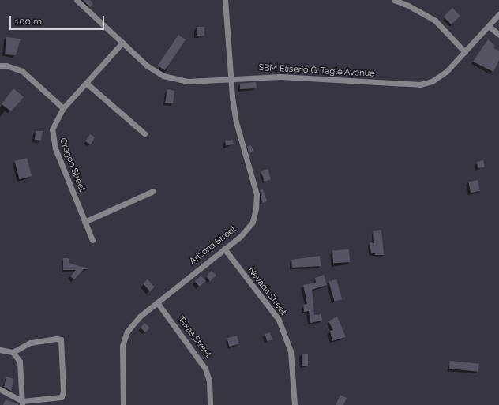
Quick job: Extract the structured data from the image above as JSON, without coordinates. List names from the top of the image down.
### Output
{
  "streets": {
    "street": [
      "SBM Eliserio G. Tagle Avenue",
      "Oregon Street",
      "Arizona Street",
      "Nevada Street",
      "Texas Street"
    ]
  },
  "crossings": [
    ["SBM Eliserio G. Tagle Avenue", "Oregon Street"],
    ["SBM Eliserio G. Tagle Avenue", "Arizona Street"],
    ["Arizona Street", "Nevada Street"],
    ["Arizona Street", "Texas Street"]
  ],
  "scale_bar": "100 m"
}
